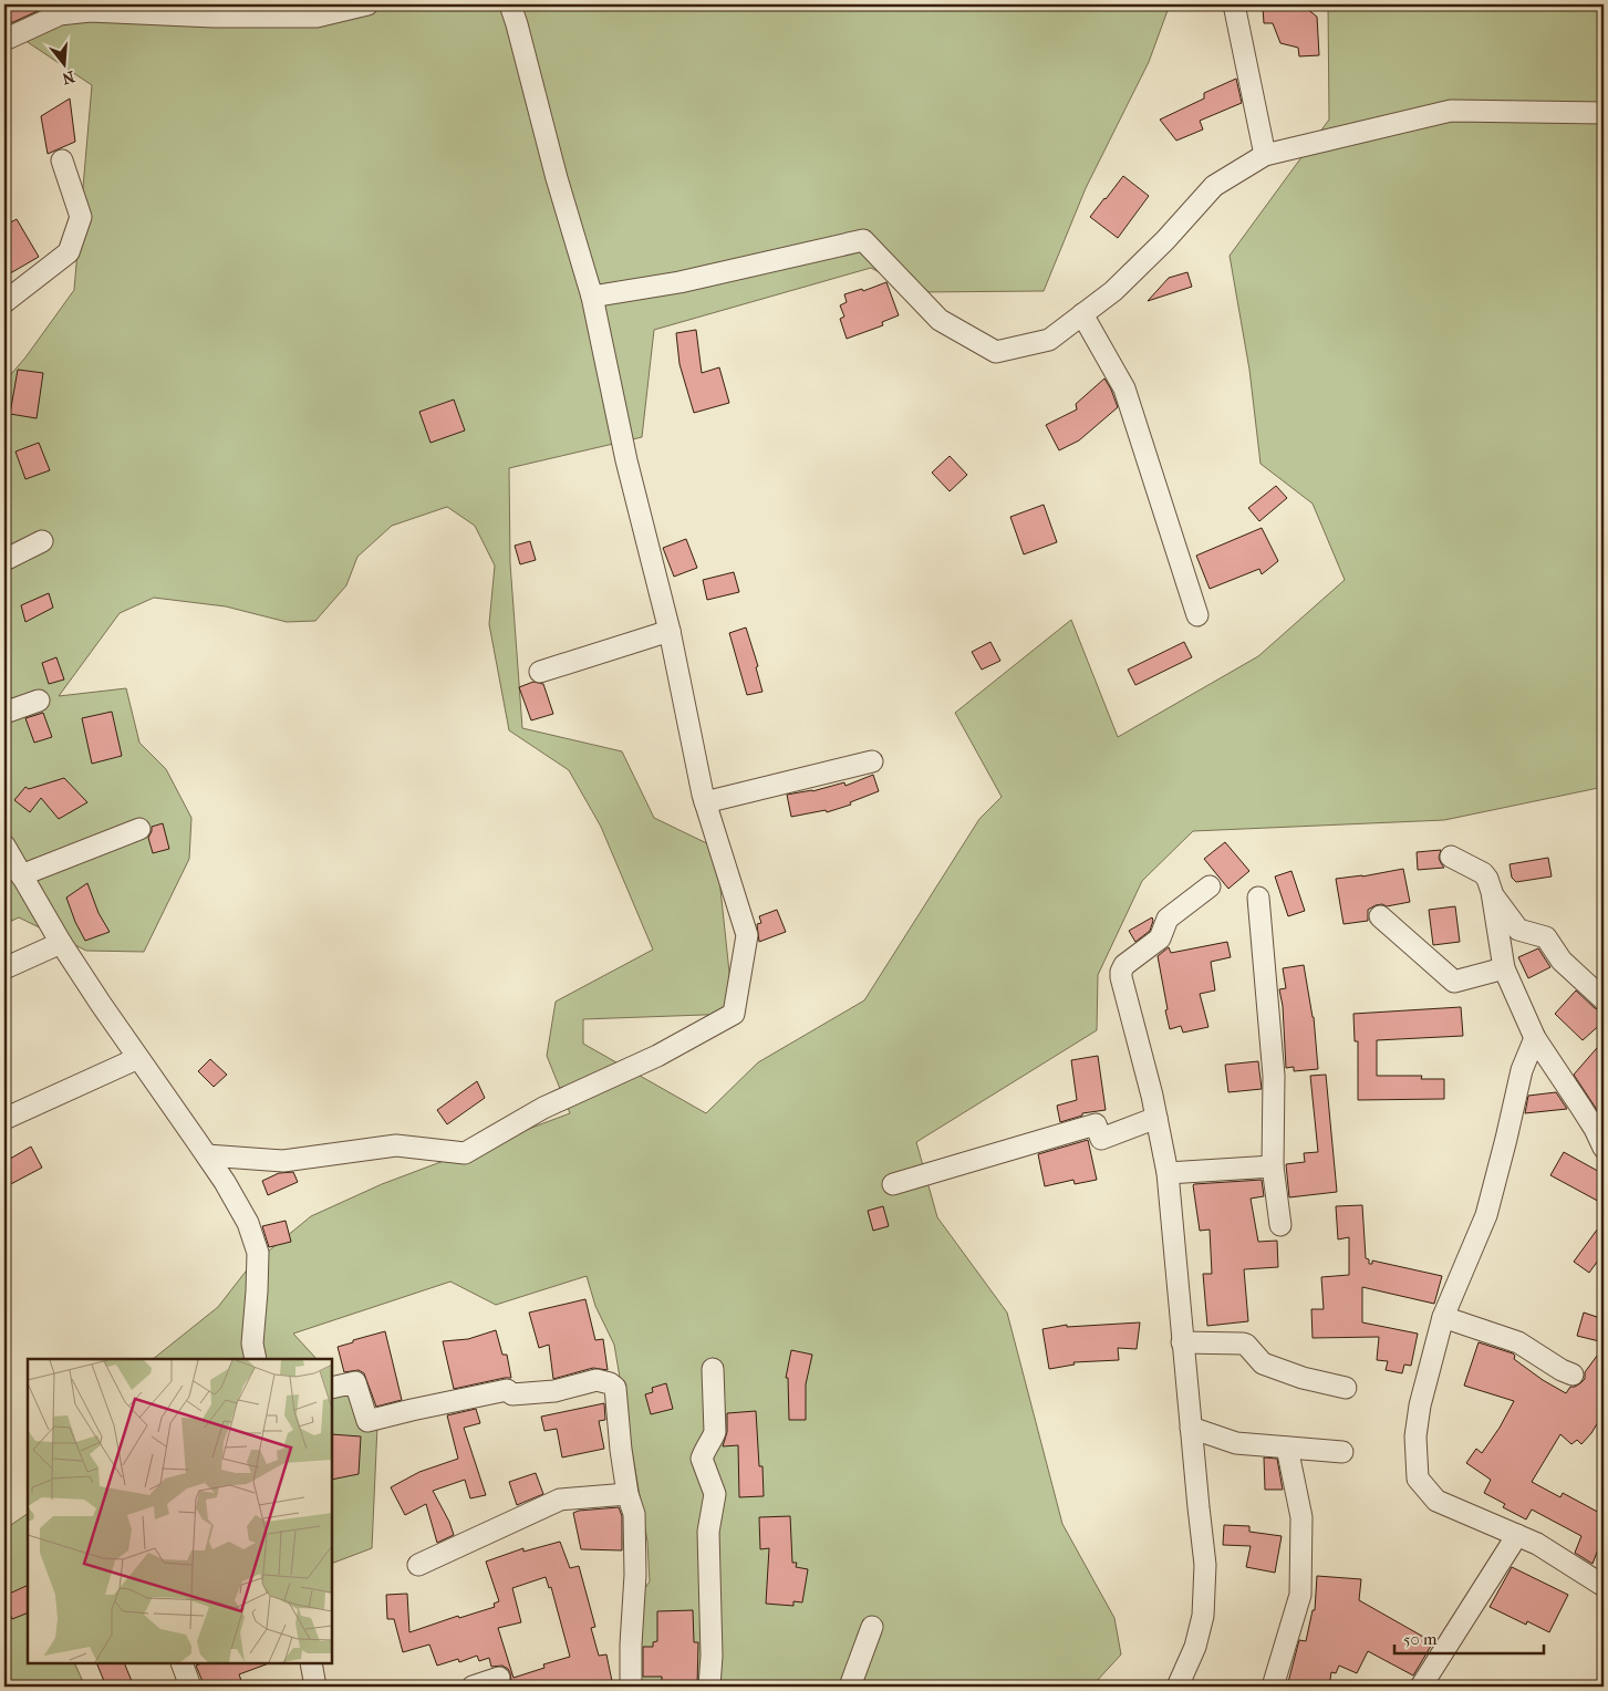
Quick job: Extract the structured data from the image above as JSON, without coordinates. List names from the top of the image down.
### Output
{
  "scale_bar": "50 m",
  "north": "bottom"
}
